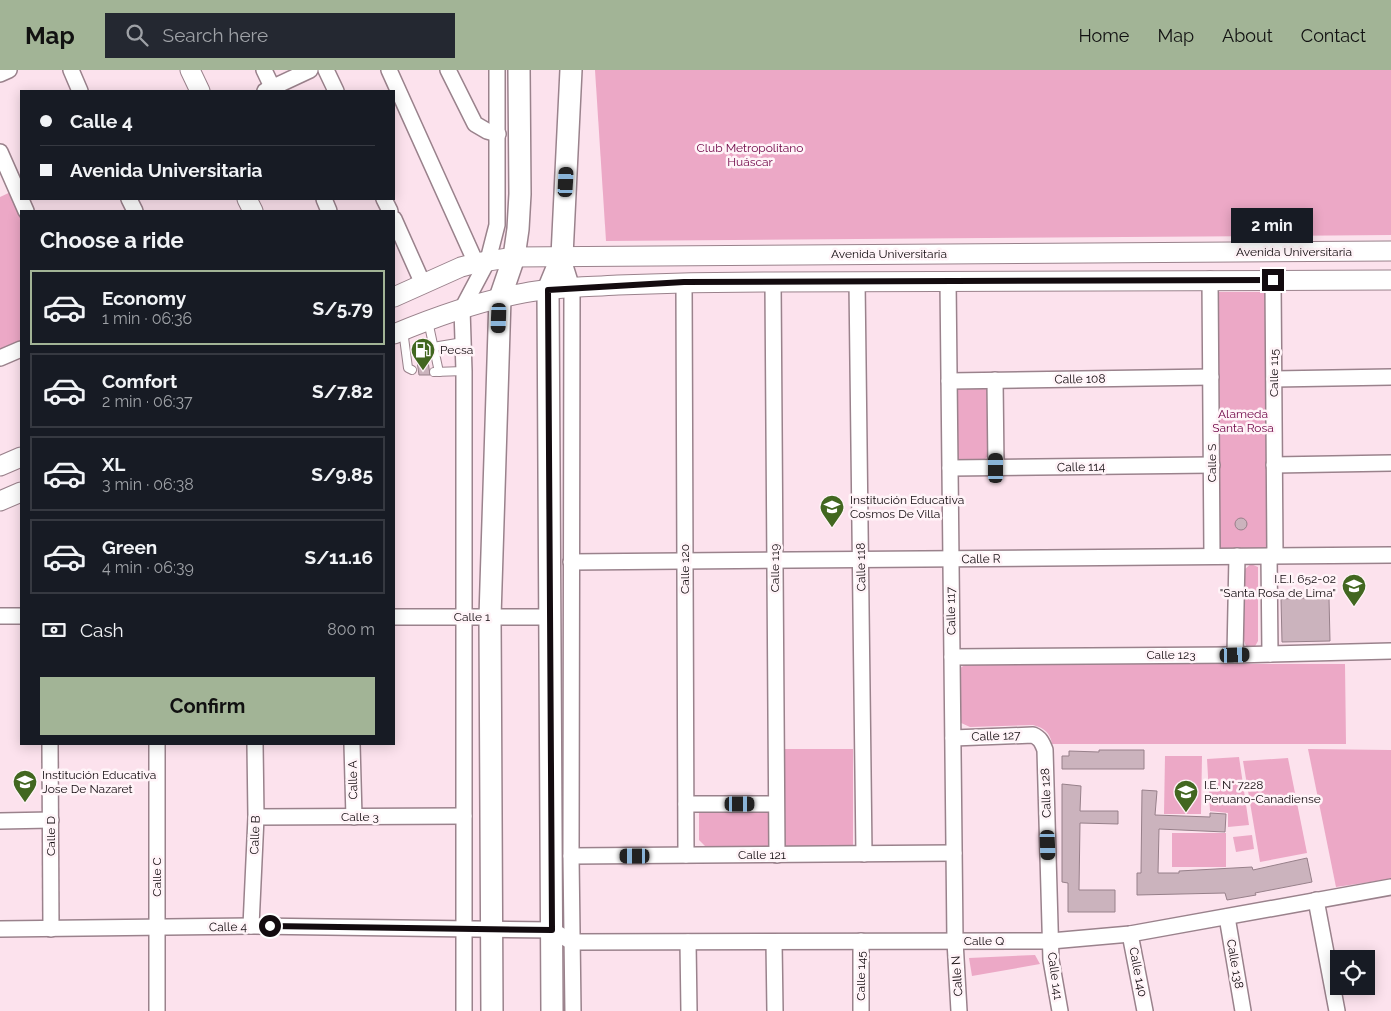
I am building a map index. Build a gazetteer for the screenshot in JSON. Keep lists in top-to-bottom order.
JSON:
{
  "streets": {
    "street": [
      "Avenida Universitaria",
      "Calle 115",
      "Calle 108",
      "Calle S",
      "Calle 114",
      "Calle R",
      "Calle 118",
      "Calle 119",
      "Calle 120",
      "Calle 117",
      "Calle 1",
      "Calle 123",
      "Calle 127",
      "Calle A",
      "Calle 128",
      "Calle 3",
      "Calle B",
      "Calle D",
      "Calle 121",
      "Calle C",
      "Calle 4",
      "Calle Q",
      "Calle 138",
      "Calle 140",
      "Calle 145",
      "Calle N",
      "Calle 141"
    ]
  },
  "crossings": [
    ["Calle 115", "Calle R"],
    ["Calle 115", "Calle 123"],
    ["Calle 108", "Calle S"],
    ["Calle 108", "Calle 117"],
    ["Calle S", "Calle 114"],
    ["Calle S", "Calle R"],
    ["Calle 114", "Calle 117"],
    ["Calle R", "Calle 118"],
    ["Calle R", "Calle 119"],
    ["Calle R", "Calle 120"],
    ["Calle R", "Calle 117"],
    ["Calle 118", "Calle 121"],
    ["Calle 119", "Calle 121"],
    ["Calle 120", "Calle 121"],
    ["Calle 117", "Calle 123"],
    ["Calle 117", "Calle 127"],
    ["Calle 117", "Calle 121"],
    ["Calle 117", "Calle Q"],
    ["Calle 117", "Calle N"],
    ["Calle 127", "Calle 128"],
    ["Calle A", "Calle 3"],
    ["Calle 128", "Calle Q"],
    ["Calle 128", "Calle 141"],
    ["Calle 3", "Calle B"],
    ["Calle B", "Calle 4"],
    ["Calle D", "Calle 4"],
    ["Calle C", "Calle 4"],
    ["Calle Q", "Calle 138"],
    ["Calle Q", "Calle 140"],
    ["Calle Q", "Calle 145"],
    ["Calle Q", "Calle N"],
    ["Calle Q", "Calle 141"]
  ],
  "parks": ["Club Metropolitano Huáscar", "Alameda Santa Rosa"],
  "places": {
    "fuel station": ["Pecsa"],
    "school or university": [
      "Institución Educativa Cosmos De Villa",
      "I.E.I. 652-02 \"Santa Rosa de Lima\"",
      "Institución Educativa Jose De Nazaret",
      "I.E. N° 7228 Peruano-Canadiense"
    ]
  },
  "page": {
    "header": "Map",
    "search": "Search here",
    "nav": [
      "Home",
      "Map",
      "About",
      "Contact"
    ],
    "banner": ["Calle 4", "Avenida Universitaria"],
    "bubble": "2 min",
    "heading": "Choose a ride",
    "list": [
      {
        "name": "Economy",
        "note": "1 min · 06:36",
        "value": "S/5.79"
      },
      {
        "name": "Comfort",
        "note": "2 min · 06:37",
        "value": "S/7.82"
      },
      {
        "name": "XL",
        "note": "3 min · 06:38",
        "value": "S/9.85"
      },
      {
        "name": "Green",
        "note": "4 min · 06:39",
        "value": "S/11.16"
      }
    ],
    "pay": ["Cash", "800 m"],
    "buttons": "Confirm"
  }
}
